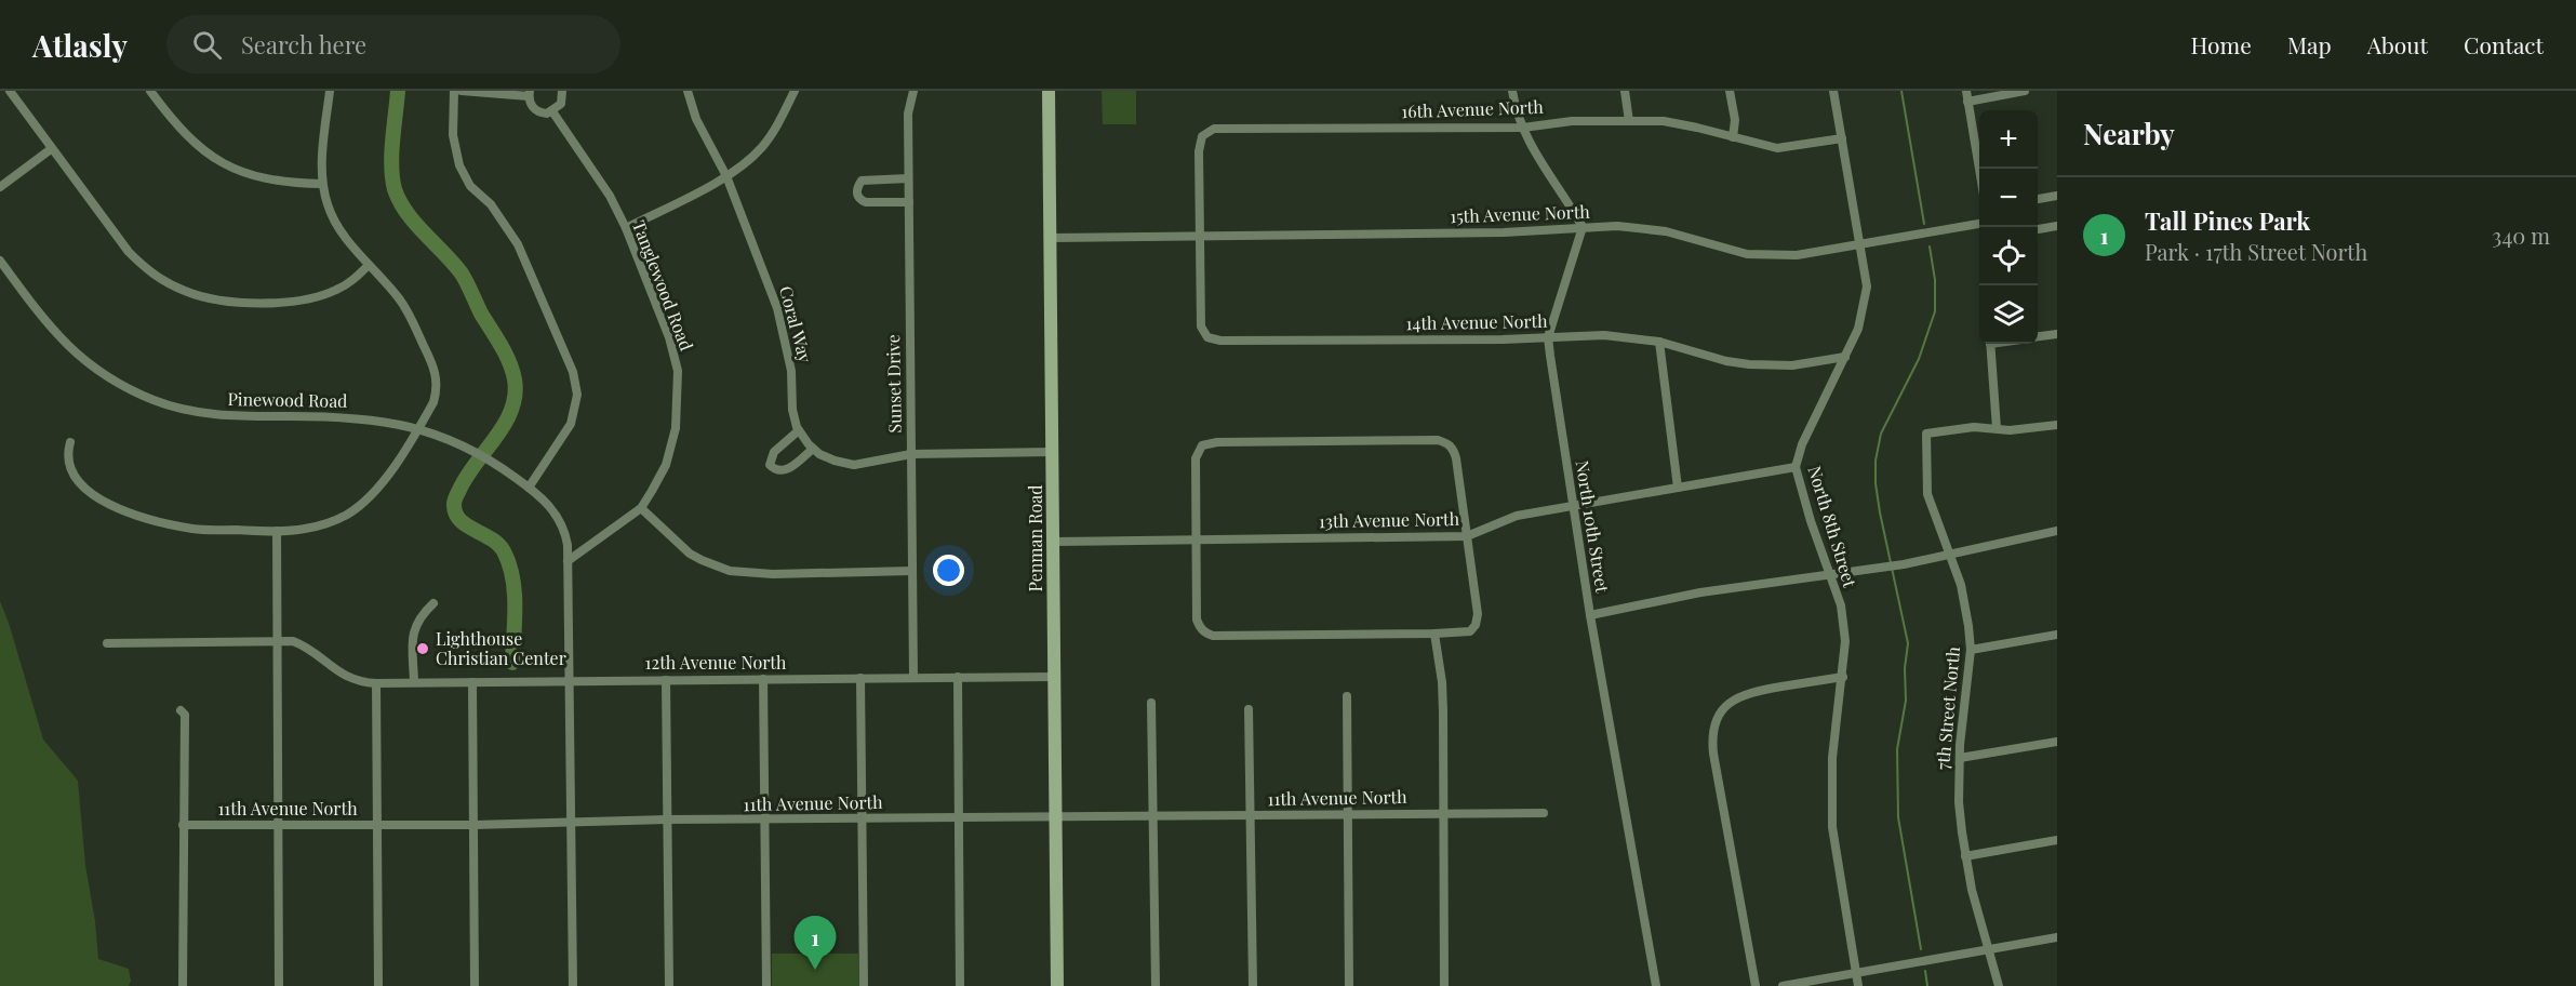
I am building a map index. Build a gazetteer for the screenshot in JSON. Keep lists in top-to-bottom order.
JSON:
{
  "streets": {
    "street": [
      "16th Avenue North",
      "15th Avenue North",
      "Tanglewood Road",
      "14th Avenue North",
      "Coral Way",
      "Sunset Drive",
      "Pinewood Road",
      "13th Avenue North",
      "North 10th Street",
      "North 8th Street",
      "Penman Road",
      "12th Avenue North",
      "7th Street North",
      "11th Avenue North"
    ]
  },
  "crossings": [
    ["16th Avenue North", "15th Avenue North"],
    ["16th Avenue North", "14th Avenue North"],
    ["16th Avenue North", "North 8th Street"],
    ["15th Avenue North", "14th Avenue North"],
    ["15th Avenue North", "North 10th Street"],
    ["15th Avenue North", "North 8th Street"],
    ["15th Avenue North", "Penman Road"],
    ["Tanglewood Road", "Pinewood Road"],
    ["14th Avenue North", "North 10th Street"],
    ["14th Avenue North", "North 8th Street"],
    ["Coral Way", "Sunset Drive"],
    ["Coral Way", "Penman Road"],
    ["Sunset Drive", "12th Avenue North"],
    ["Pinewood Road", "12th Avenue North"],
    ["Pinewood Road", "11th Avenue North"],
    ["13th Avenue North", "North 10th Street"],
    ["13th Avenue North", "North 8th Street"],
    ["13th Avenue North", "Penman Road"],
    ["Penman Road", "12th Avenue North"],
    ["Penman Road", "11th Avenue North"]
  ],
  "places": ["Lighthouse Christian Center"],
  "page": {
    "header": "Atlasly",
    "search": "Search here",
    "nav": [
      "Home",
      "Map",
      "About",
      "Contact"
    ],
    "heading": "Nearby",
    "map_buttons": ["+", "−"],
    "list": [
      {
        "mark": "1",
        "name": "Tall Pines Park",
        "note": "Park · 17th Street North",
        "value": "340 m"
      }
    ],
    "pins": "1"
  }
}
